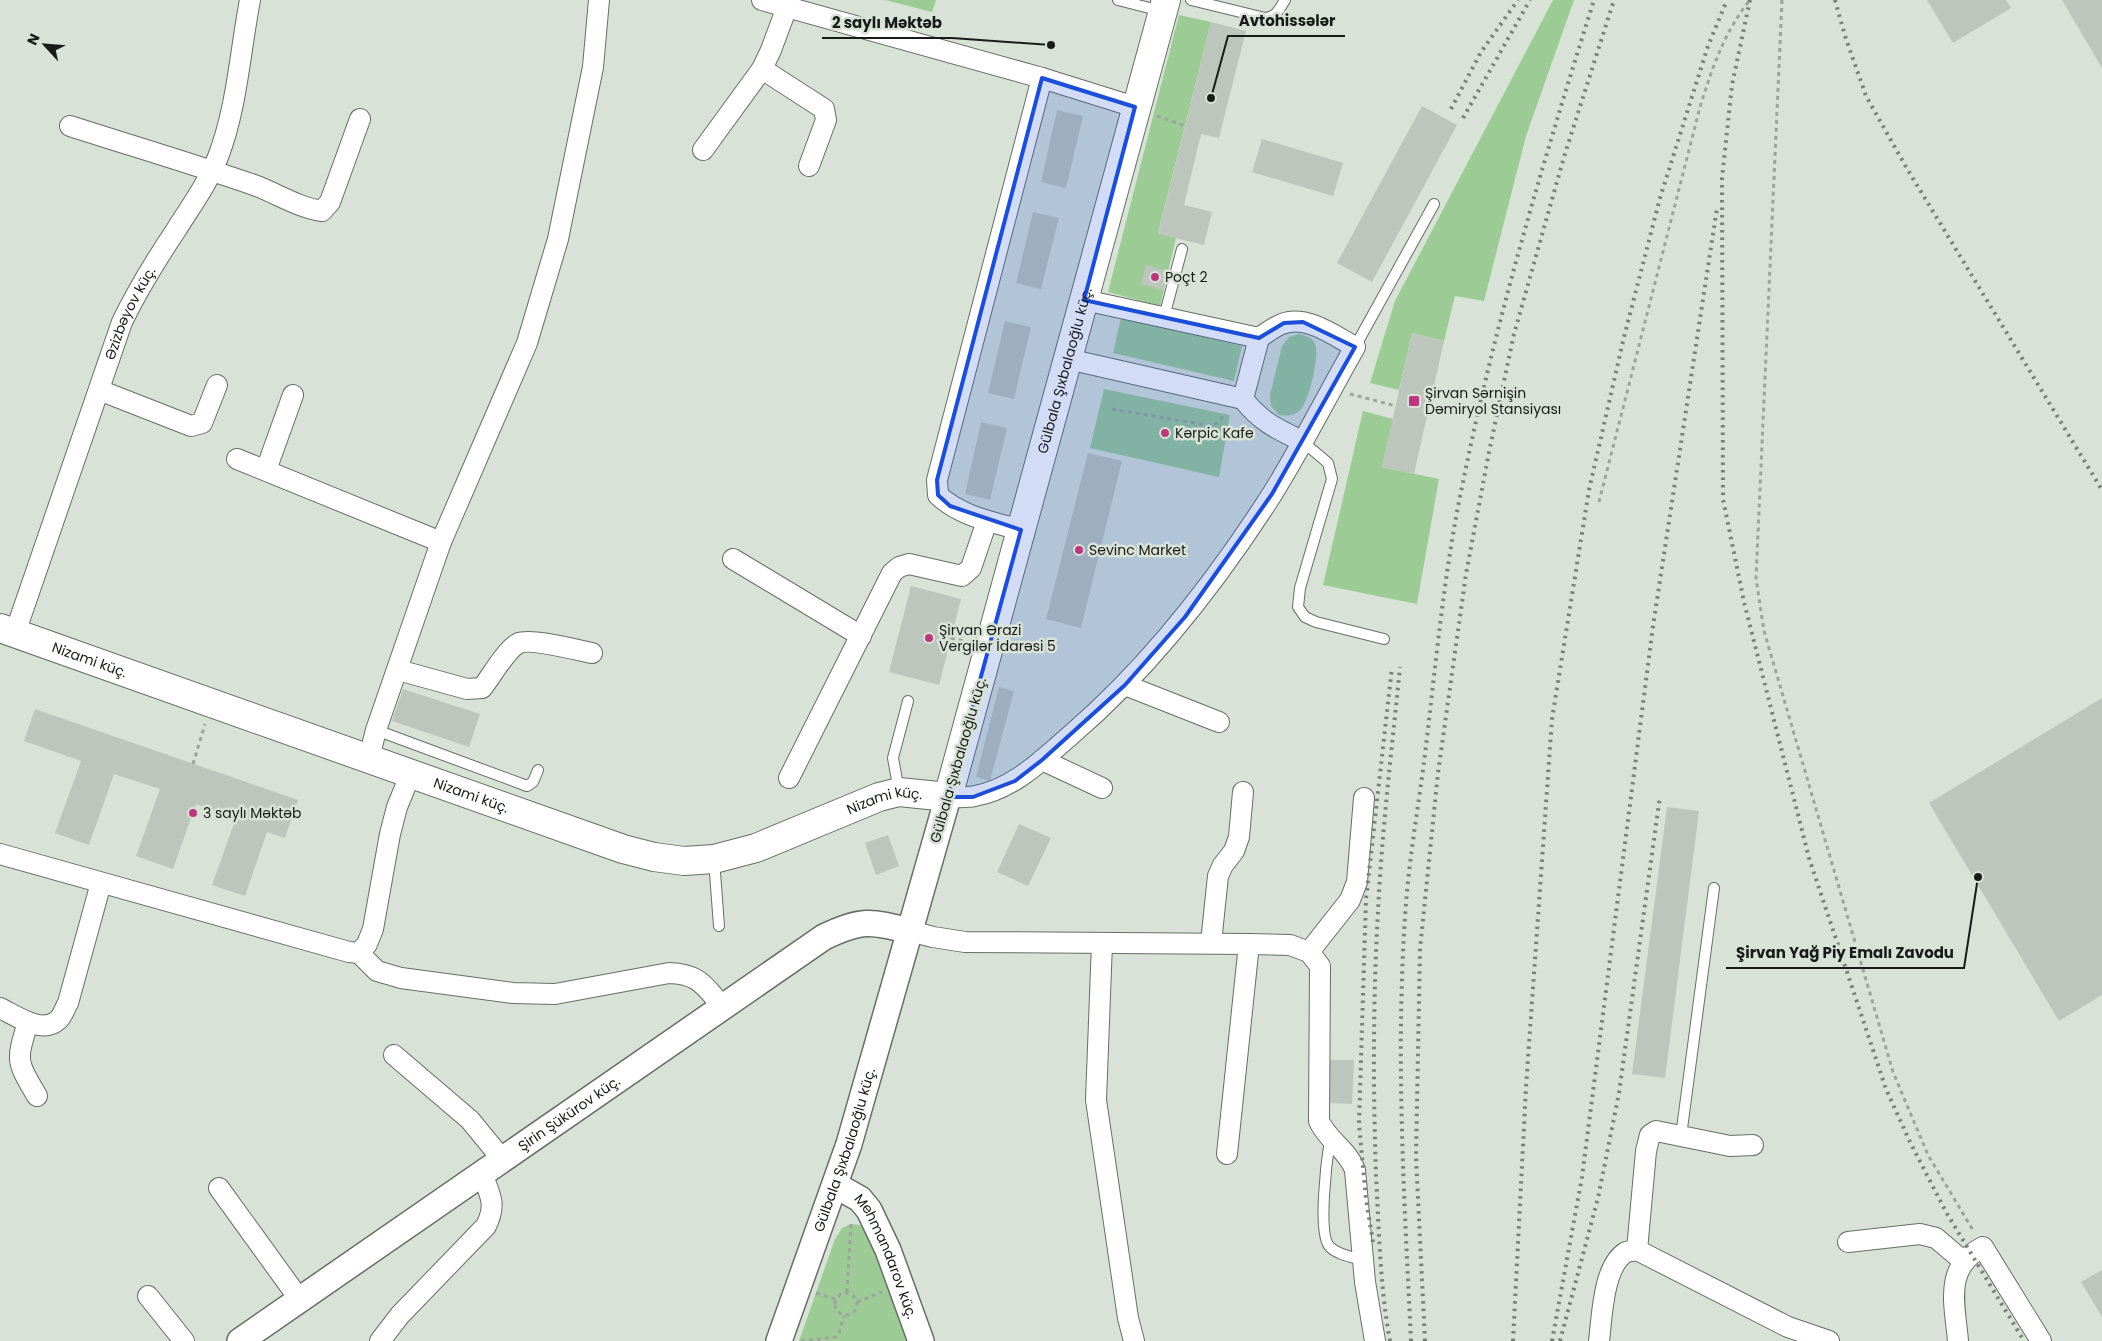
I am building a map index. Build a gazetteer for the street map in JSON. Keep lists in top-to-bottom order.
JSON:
{
  "streets": {
    "main road": ["Gülbala Şıxbalaoğlu küç.", "Nizami küç."],
    "street": ["Əzizbəyov küç.", "Şirin Şükürov küç.", "Mehmandarov küç."]
  },
  "crossings": [
    ["Əzizbəyov küç.", "Nizami küç."],
    ["Gülbala Şıxbalaoğlu küç.", "Nizami küç."],
    ["Gülbala Şıxbalaoğlu küç.", "Şirin Şükürov küç."],
    ["Gülbala Şıxbalaoğlu küç.", "Mehmandarov küç."]
  ],
  "places": {
    "other": [
      "2 saylı Məktəb",
      "Avtohissələr",
      "Poçt 2",
      "Kərpic Kafe",
      "Sevinc Market",
      "Şirvan Ərazi Vergilər İdarəsi 5",
      "3 saylı Məktəb",
      "Şirvan Yağ Piy Emalı Zavodu"
    ],
    "transit": ["Şirvan Sərnişin Dəmiryol Stansiyası"]
  },
  "north": "top left"
}
